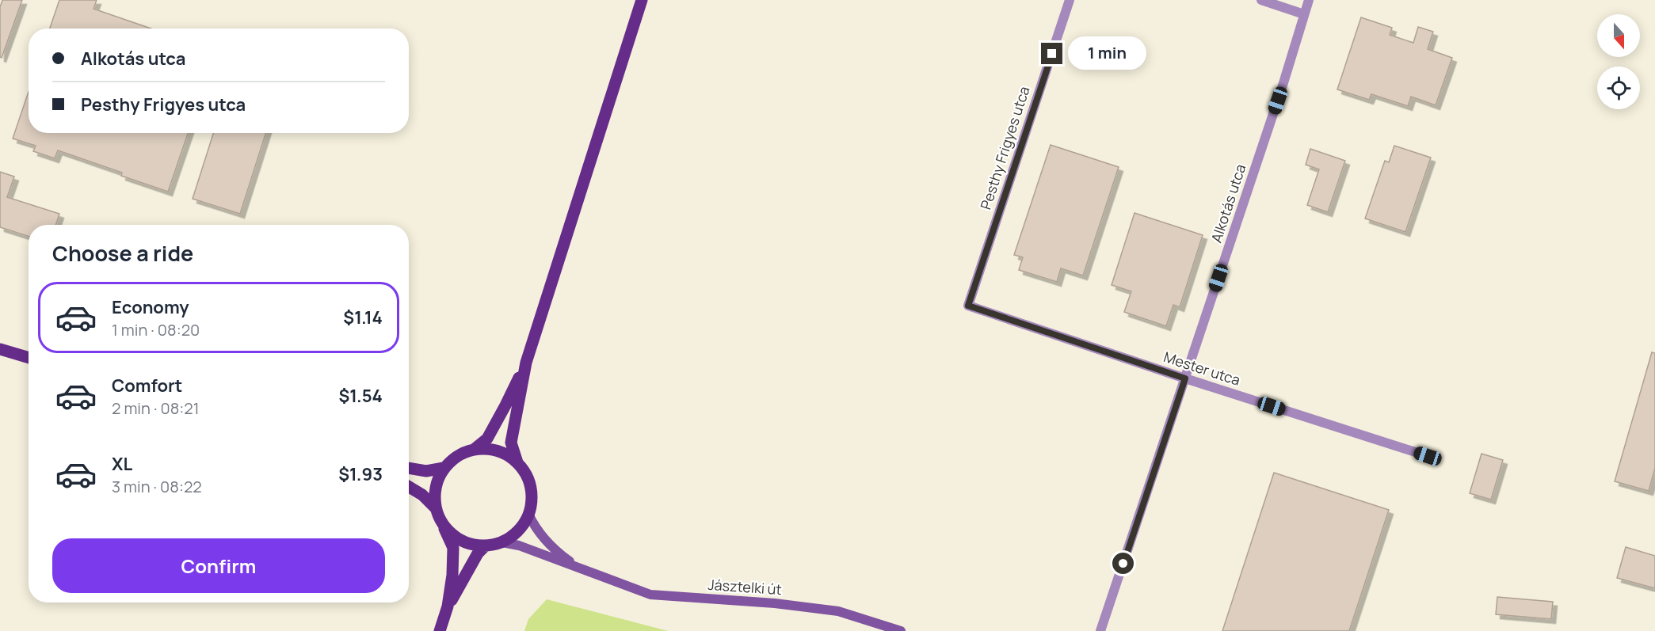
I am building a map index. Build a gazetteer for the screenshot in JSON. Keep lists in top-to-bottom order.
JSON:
{
  "streets": {
    "street": [
      "Pesthy Frigyes utca",
      "Alkotás utca",
      "Mester utca",
      "Jásztelki út"
    ]
  },
  "crossings": [
    ["Pesthy Frigyes utca", "Mester utca"],
    ["Alkotás utca", "Mester utca"]
  ],
  "north": "bottom",
  "page": {
    "banner": ["Alkotás utca", "Pesthy Frigyes utca"],
    "bubble": "1 min",
    "heading": "Choose a ride",
    "list": [
      {
        "name": "Economy",
        "note": "1 min · 08:20",
        "value": "$1.14"
      },
      {
        "name": "Comfort",
        "note": "2 min · 08:21",
        "value": "$1.54"
      },
      {
        "name": "XL",
        "note": "3 min · 08:22",
        "value": "$1.93"
      }
    ],
    "buttons": "Confirm"
  }
}
